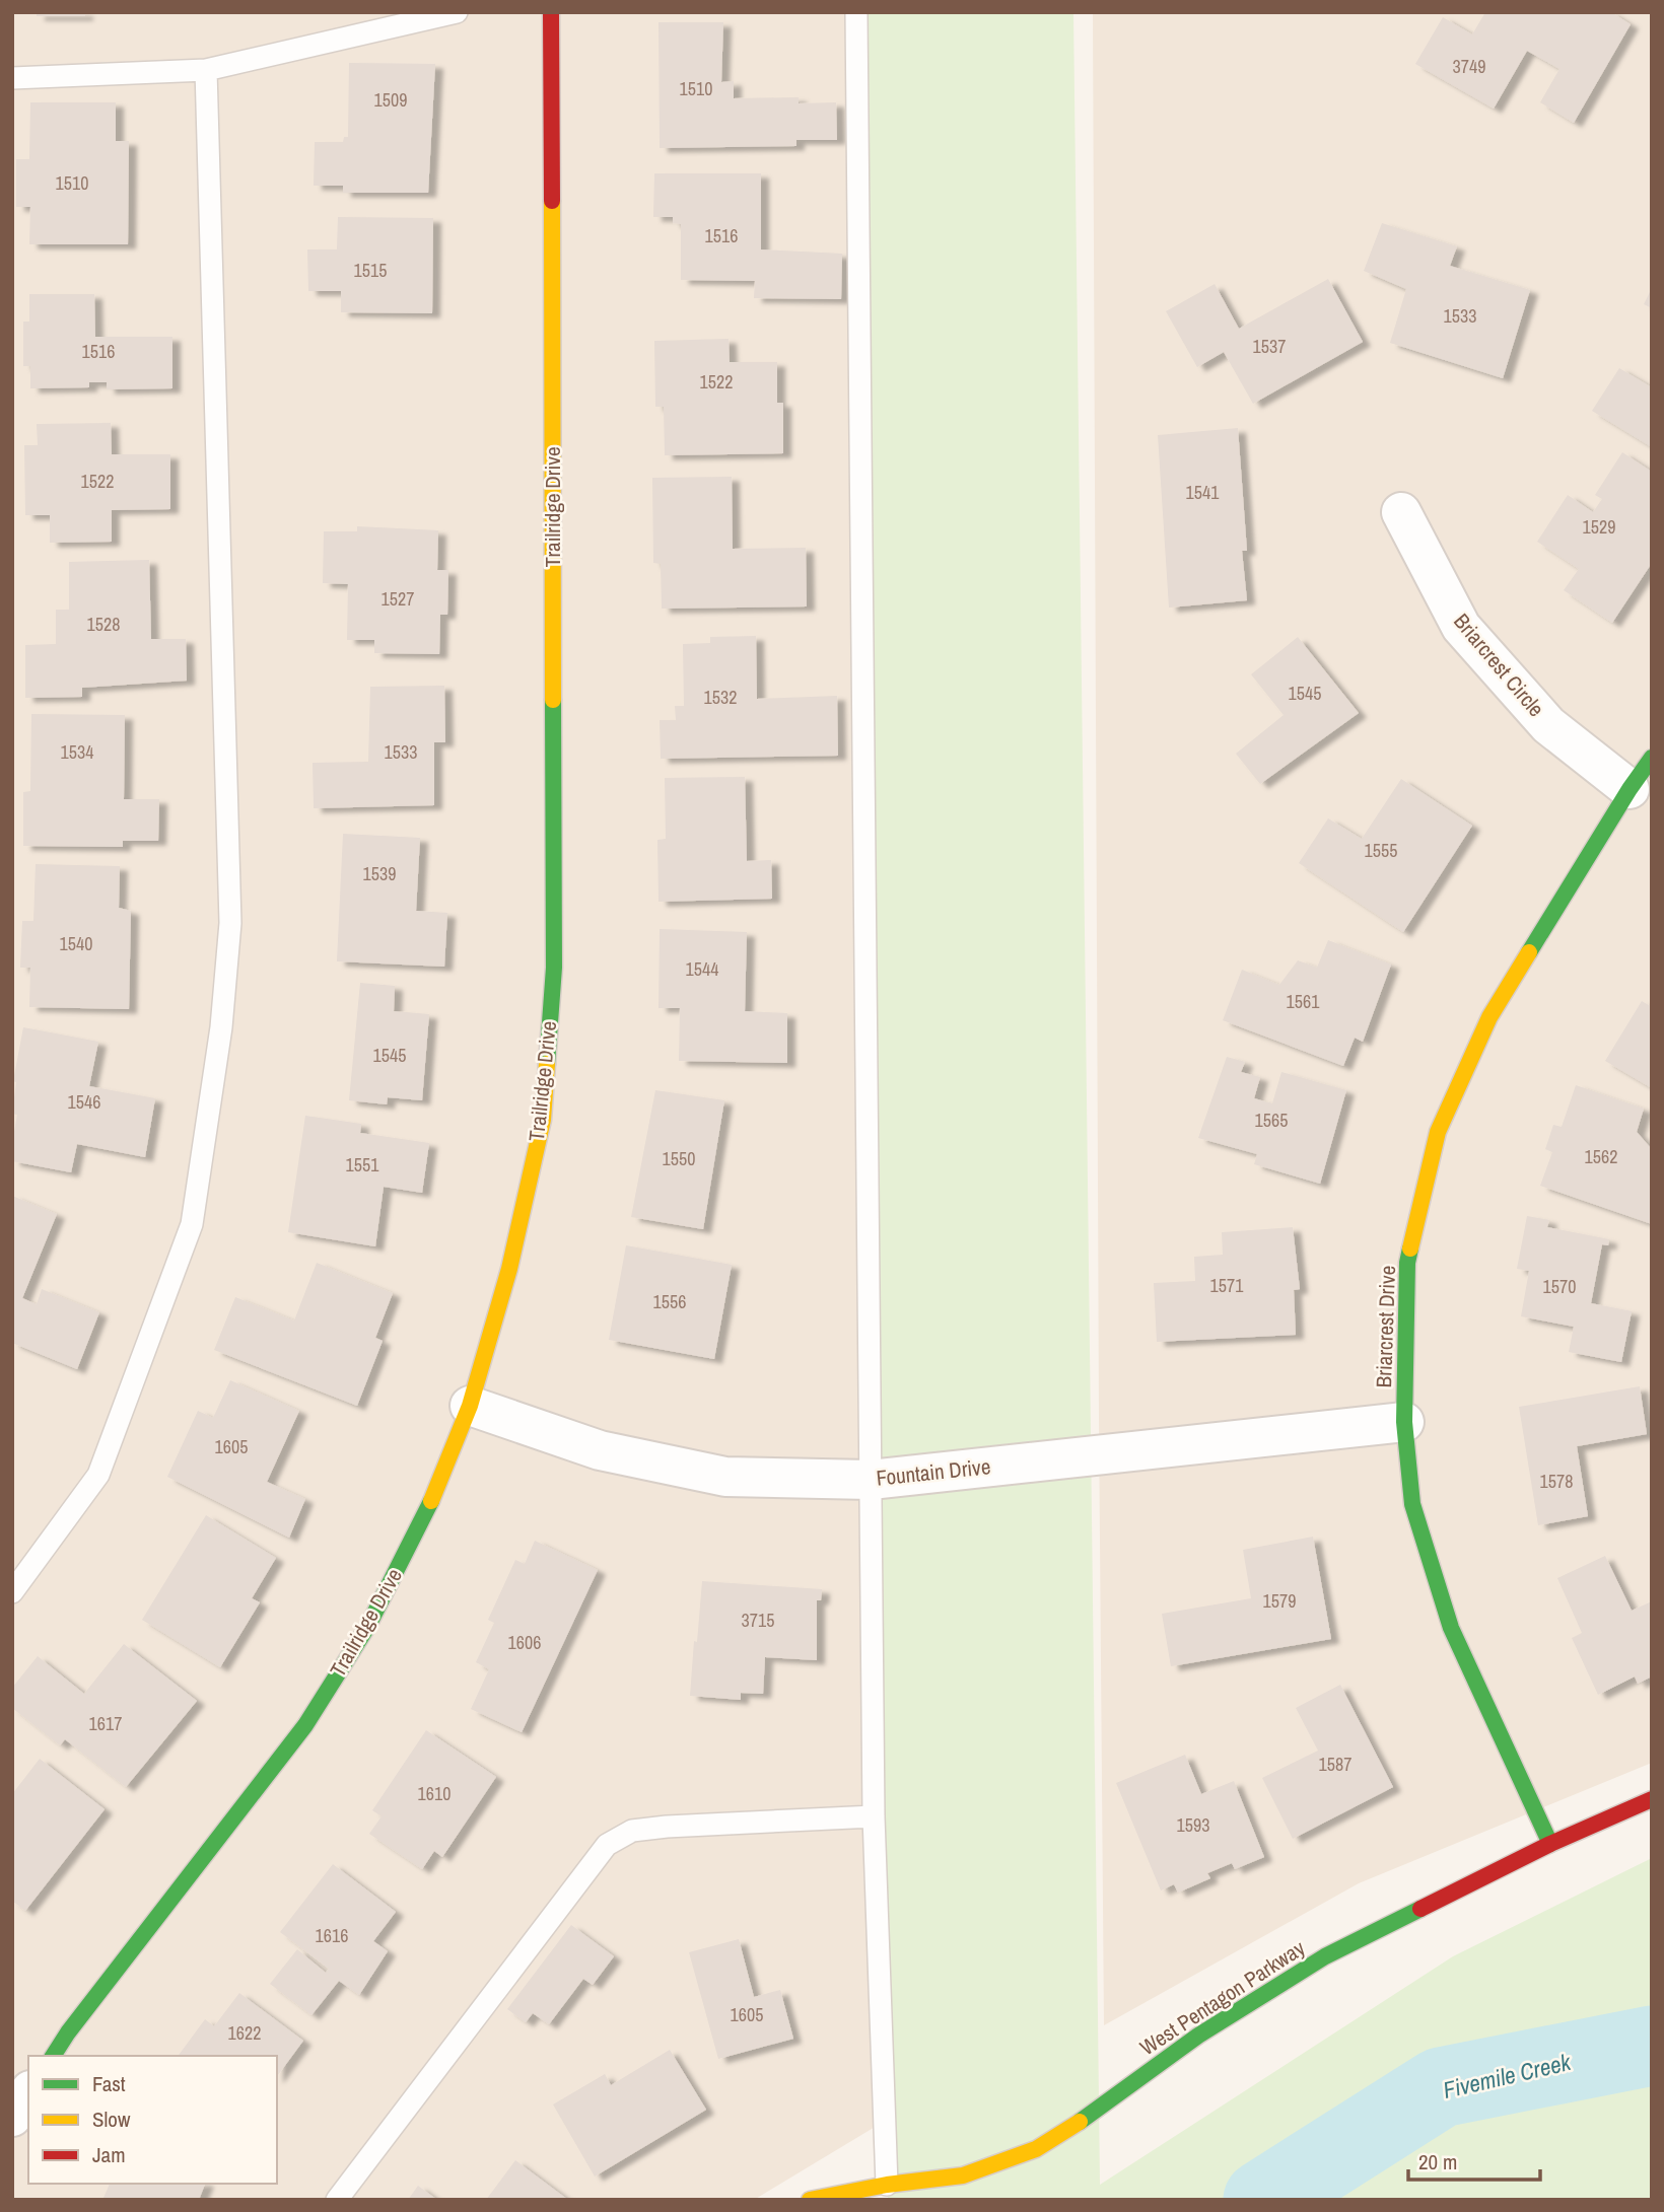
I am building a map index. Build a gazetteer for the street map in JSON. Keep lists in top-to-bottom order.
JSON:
{
  "streets": {
    "street": [
      "Trailridge Drive",
      "Briarcrest Circle",
      "Briarcrest Drive",
      "Fountain Drive",
      "West Pentagon Parkway"
    ]
  },
  "crossings": [
    ["Trailridge Drive", "Fountain Drive"],
    ["Briarcrest Circle", "Briarcrest Drive"],
    ["Briarcrest Drive", "Fountain Drive"],
    ["Briarcrest Drive", "West Pentagon Parkway"]
  ],
  "water": ["Fivemile Creek"],
  "house_numbers": [
    "3749",
    "1510",
    "1509",
    "1510",
    "1516",
    "1515",
    "1533",
    "1537",
    "1516",
    "1522",
    "1522",
    "1541",
    "1529",
    "1527",
    "1528",
    "1545",
    "1532",
    "1534",
    "1533",
    "1555",
    "1539",
    "1540",
    "1544",
    "1561",
    "1545",
    "1546",
    "1565",
    "1562",
    "1550",
    "1551",
    "1571",
    "1570",
    "1556",
    "1605",
    "1578",
    "1579",
    "3715",
    "1606",
    "1617",
    "1587",
    "1610",
    "1593",
    "1616",
    "1605",
    "1622"
  ],
  "legend": ["Fast", "Slow", "Jam"],
  "scale_bar": "20 m"
}
